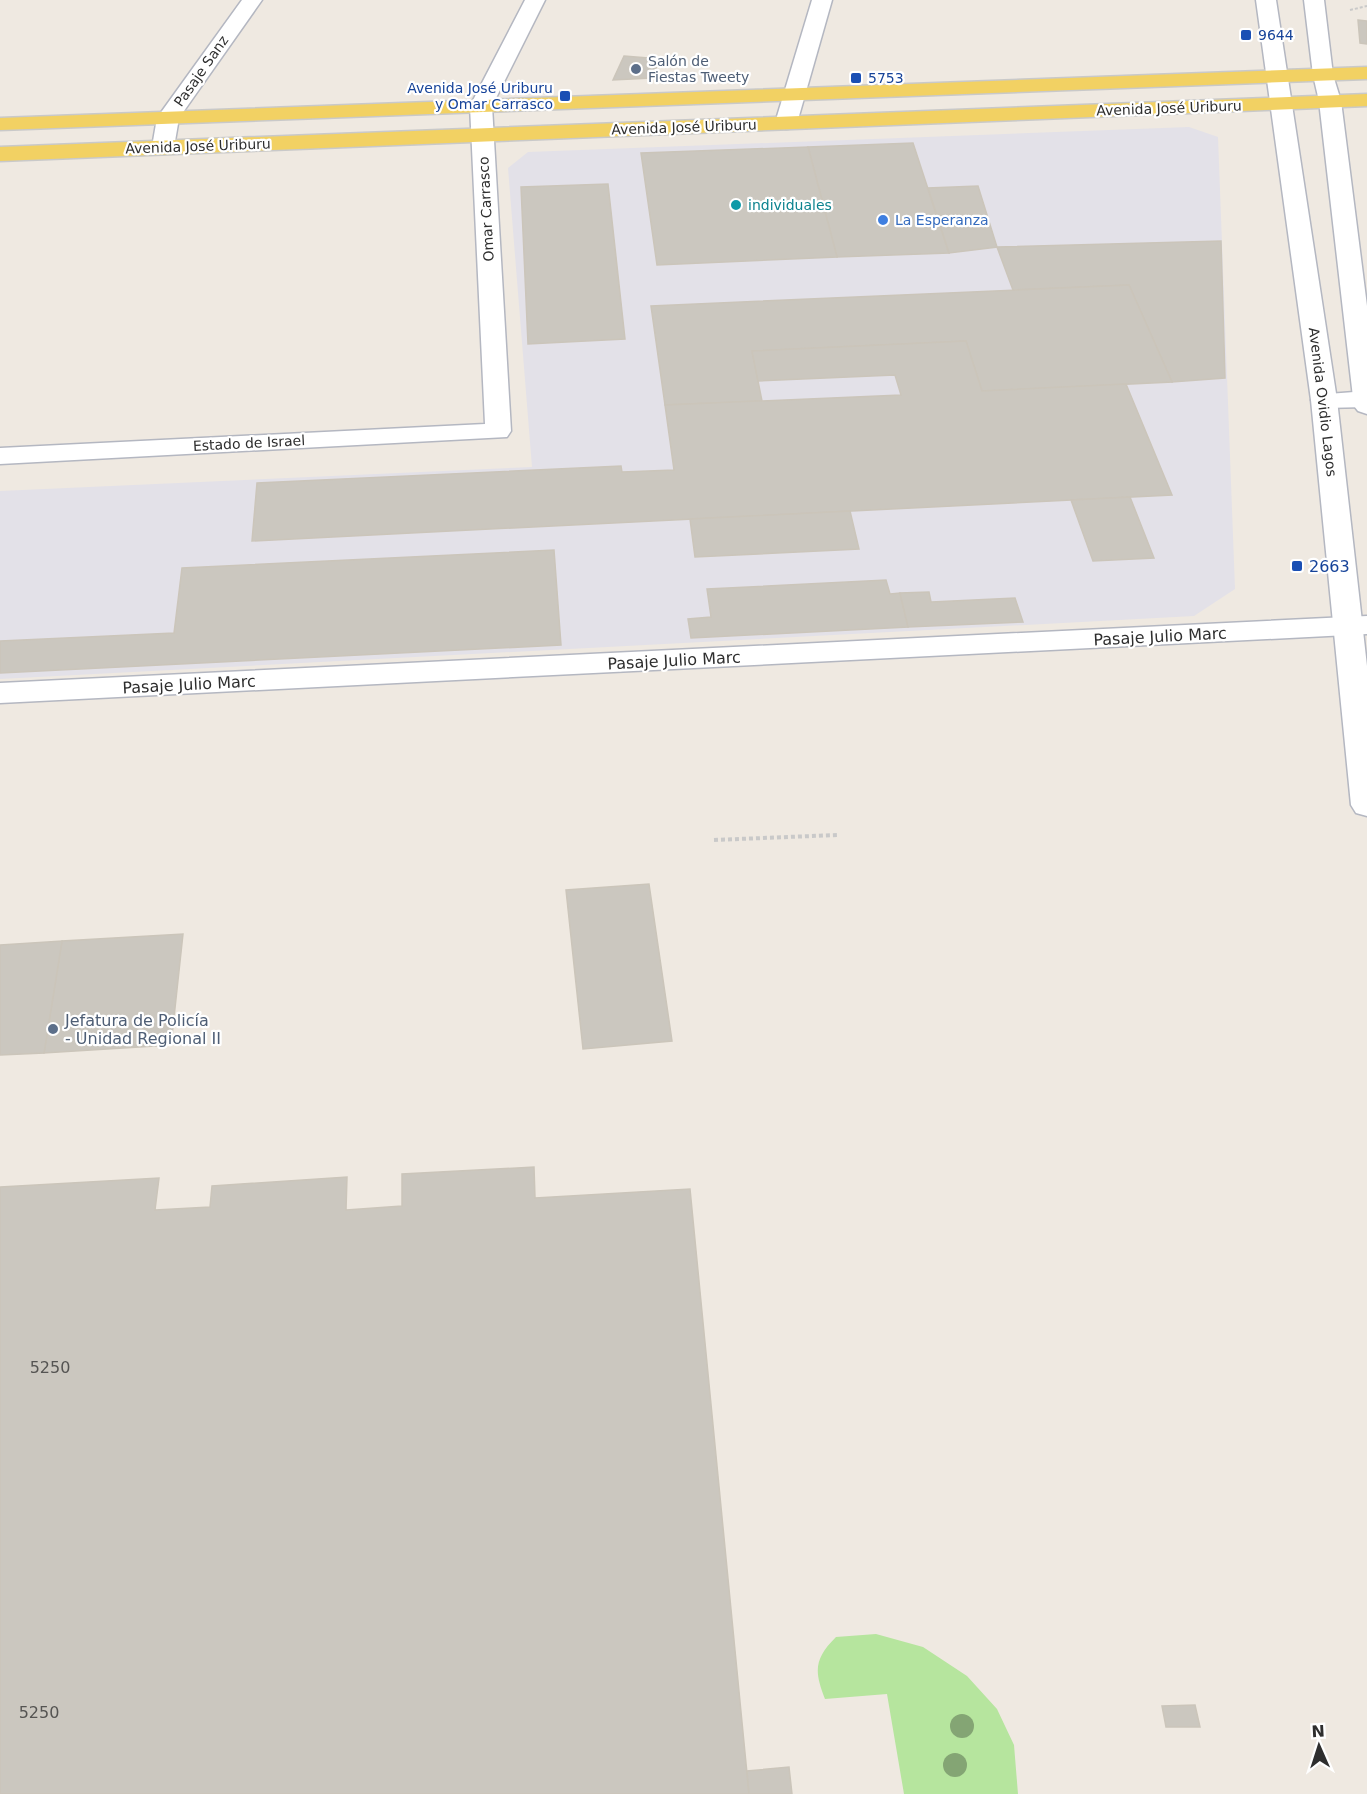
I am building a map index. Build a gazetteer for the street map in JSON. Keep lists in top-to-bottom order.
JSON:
{
  "streets": {
    "main road": ["Avenida José Uriburu"],
    "street": [
      "Pasaje Sanz",
      "Omar Carrasco",
      "Avenida Ovidio Lagos",
      "Estado de Israel",
      "Pasaje Julio Marc"
    ]
  },
  "crossings": [
    ["Pasaje Sanz", "Avenida José Uriburu"],
    ["Avenida José Uriburu", "Omar Carrasco"],
    ["Avenida José Uriburu", "Avenida Ovidio Lagos"],
    ["Omar Carrasco", "Estado de Israel"],
    ["Avenida Ovidio Lagos", "Pasaje Julio Marc"]
  ],
  "places": {
    "transit": [
      "9644",
      "5753",
      "Avenida José Uriburu y Omar Carrasco",
      "2663"
    ],
    "other": [
      "Salón de Fiestas Tweety",
      "individuales",
      "La Esperanza",
      "Jefatura de Policía - Unidad Regional II"
    ]
  },
  "house_numbers": ["5250", "5250"],
  "north": "top"
}
